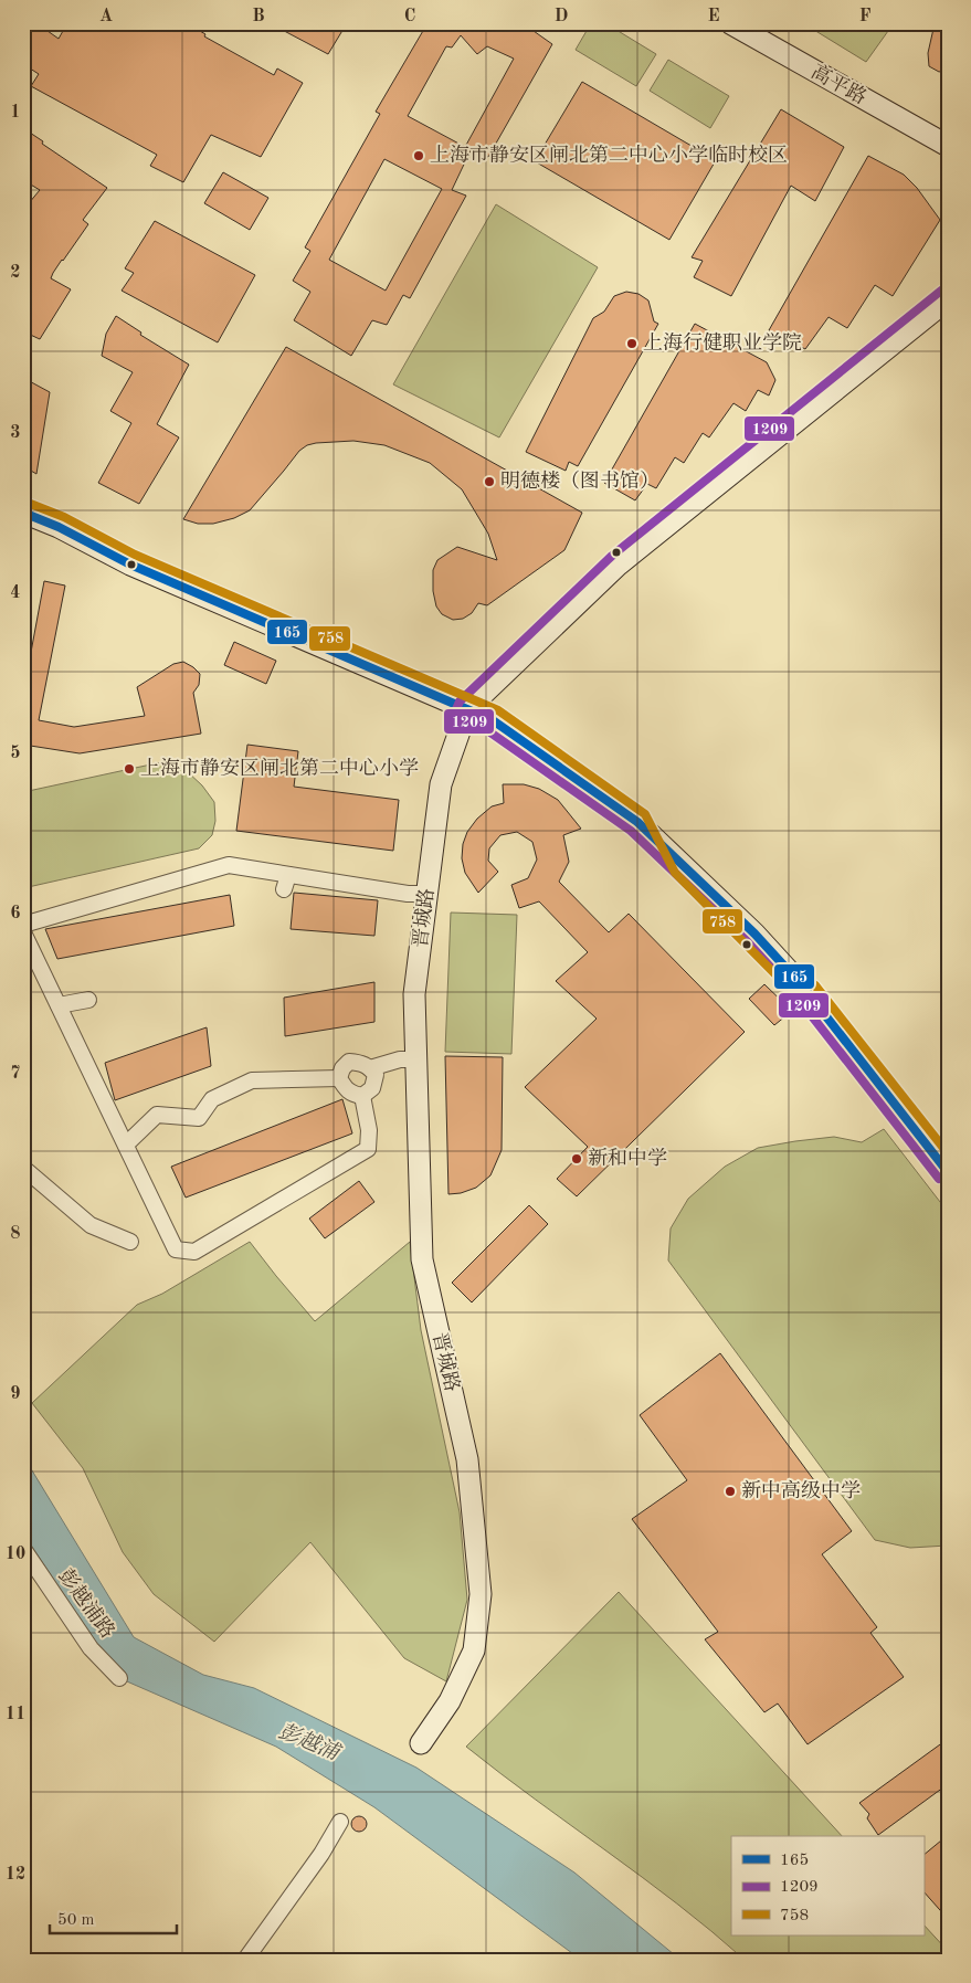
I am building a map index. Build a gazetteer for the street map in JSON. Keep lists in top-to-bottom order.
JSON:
{
  "streets": {
    "street": ["高平路", "晋城路", "彭越浦路"]
  },
  "water": ["彭越浦"],
  "places": [
    "上海市静安区闸北第二中心小学临时校区",
    "上海行健职业学院",
    "明德楼（图书馆）",
    "上海市静安区闸北第二中心小学",
    "新和中学",
    "新中高级中学"
  ],
  "lines": ["transit line 1209", "transit line 758", "transit line 165"],
  "legend": ["165", "1209", "758"],
  "scale_bar": "50 m",
  "grid": {
    "columns": [
      "A",
      "B",
      "C",
      "D",
      "E",
      "F"
    ],
    "rows": [
      "1",
      "2",
      "3",
      "4",
      "5",
      "6",
      "7",
      "8",
      "9",
      "10",
      "11",
      "12"
    ]
  }
}
